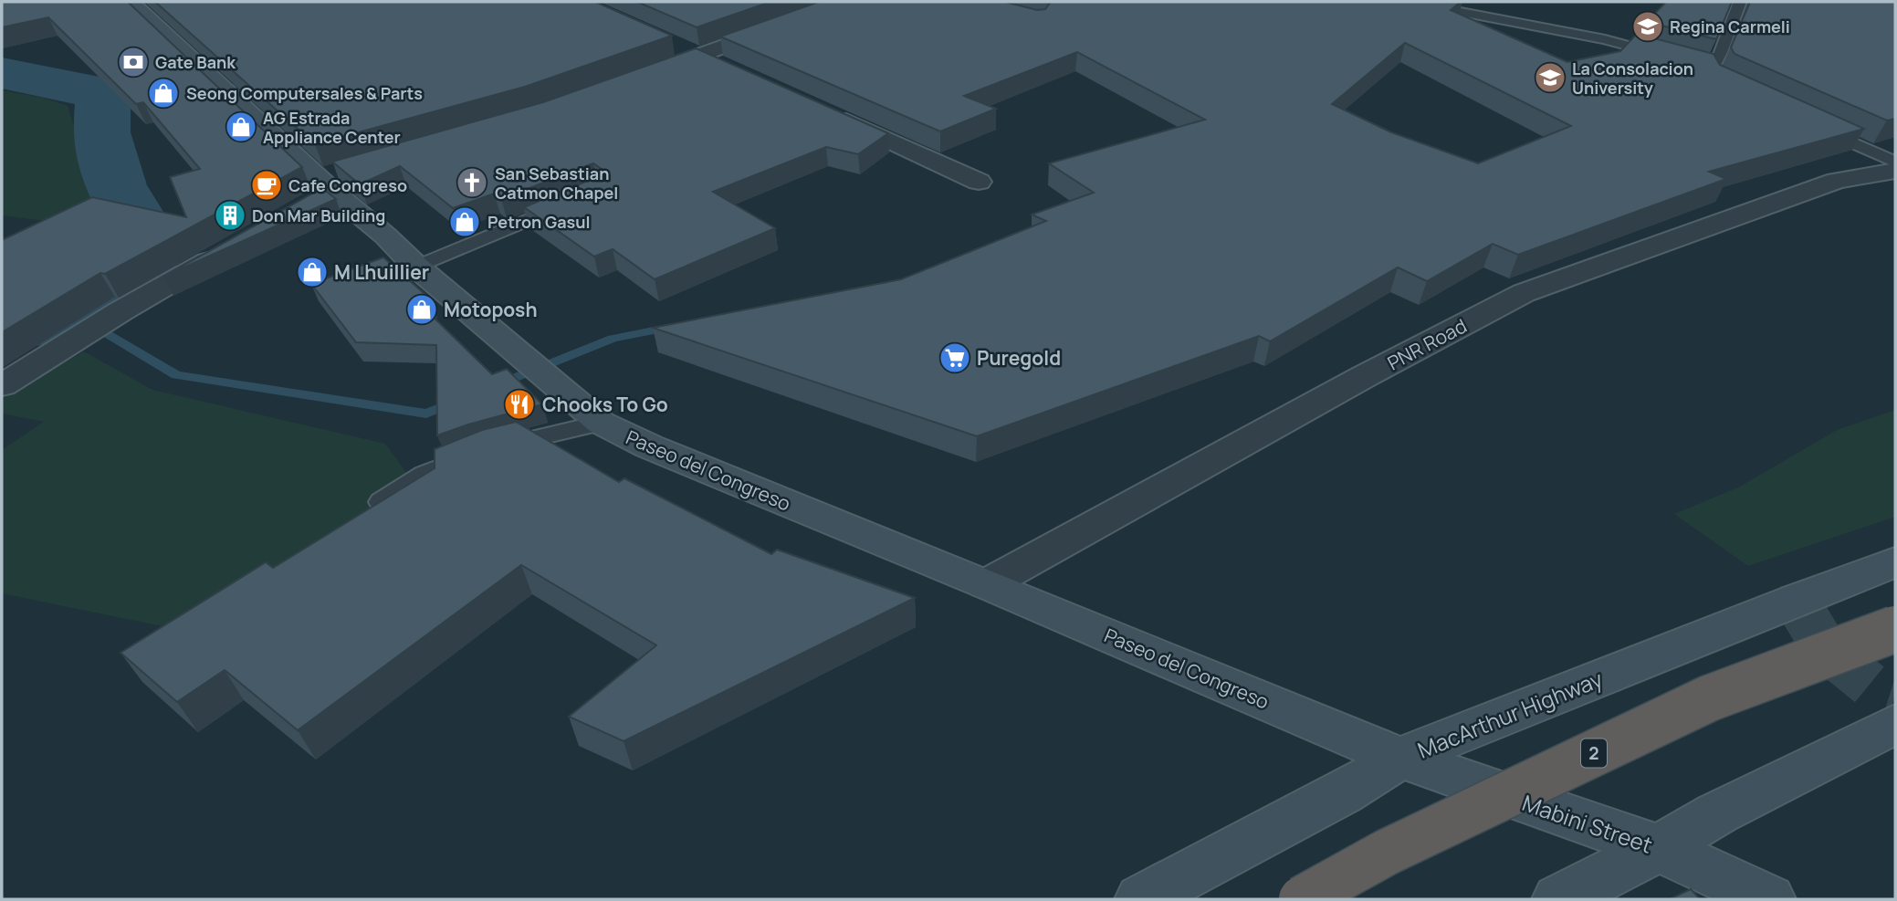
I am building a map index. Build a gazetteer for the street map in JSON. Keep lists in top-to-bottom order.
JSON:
{
  "streets": {
    "highway": ["2"],
    "main road": ["Paseo del Congreso", "MacArthur Highway", "Mabini Street"],
    "street": ["PNR Road"]
  },
  "crossings": [
    ["PNR Road", "Paseo del Congreso"],
    ["Paseo del Congreso", "MacArthur Highway"],
    ["Paseo del Congreso", "Mabini Street"],
    ["MacArthur Highway", "Mabini Street"]
  ],
  "places": {
    "school or university": ["Regina Carmeli", "La Consolacion University"],
    "bank": ["Gate Bank"],
    "shop": [
      "Seong Computersales & Parts",
      "AG Estrada Appliance Center",
      "Petron Gasul",
      "M Lhuillier",
      "Motoposh"
    ],
    "church": ["San Sebastian Catmon Chapel"],
    "cafe": ["Cafe Congreso"],
    "building": ["Don Mar Building"],
    "supermarket": ["Puregold"],
    "restaurant": ["Chooks To Go"]
  }
}
